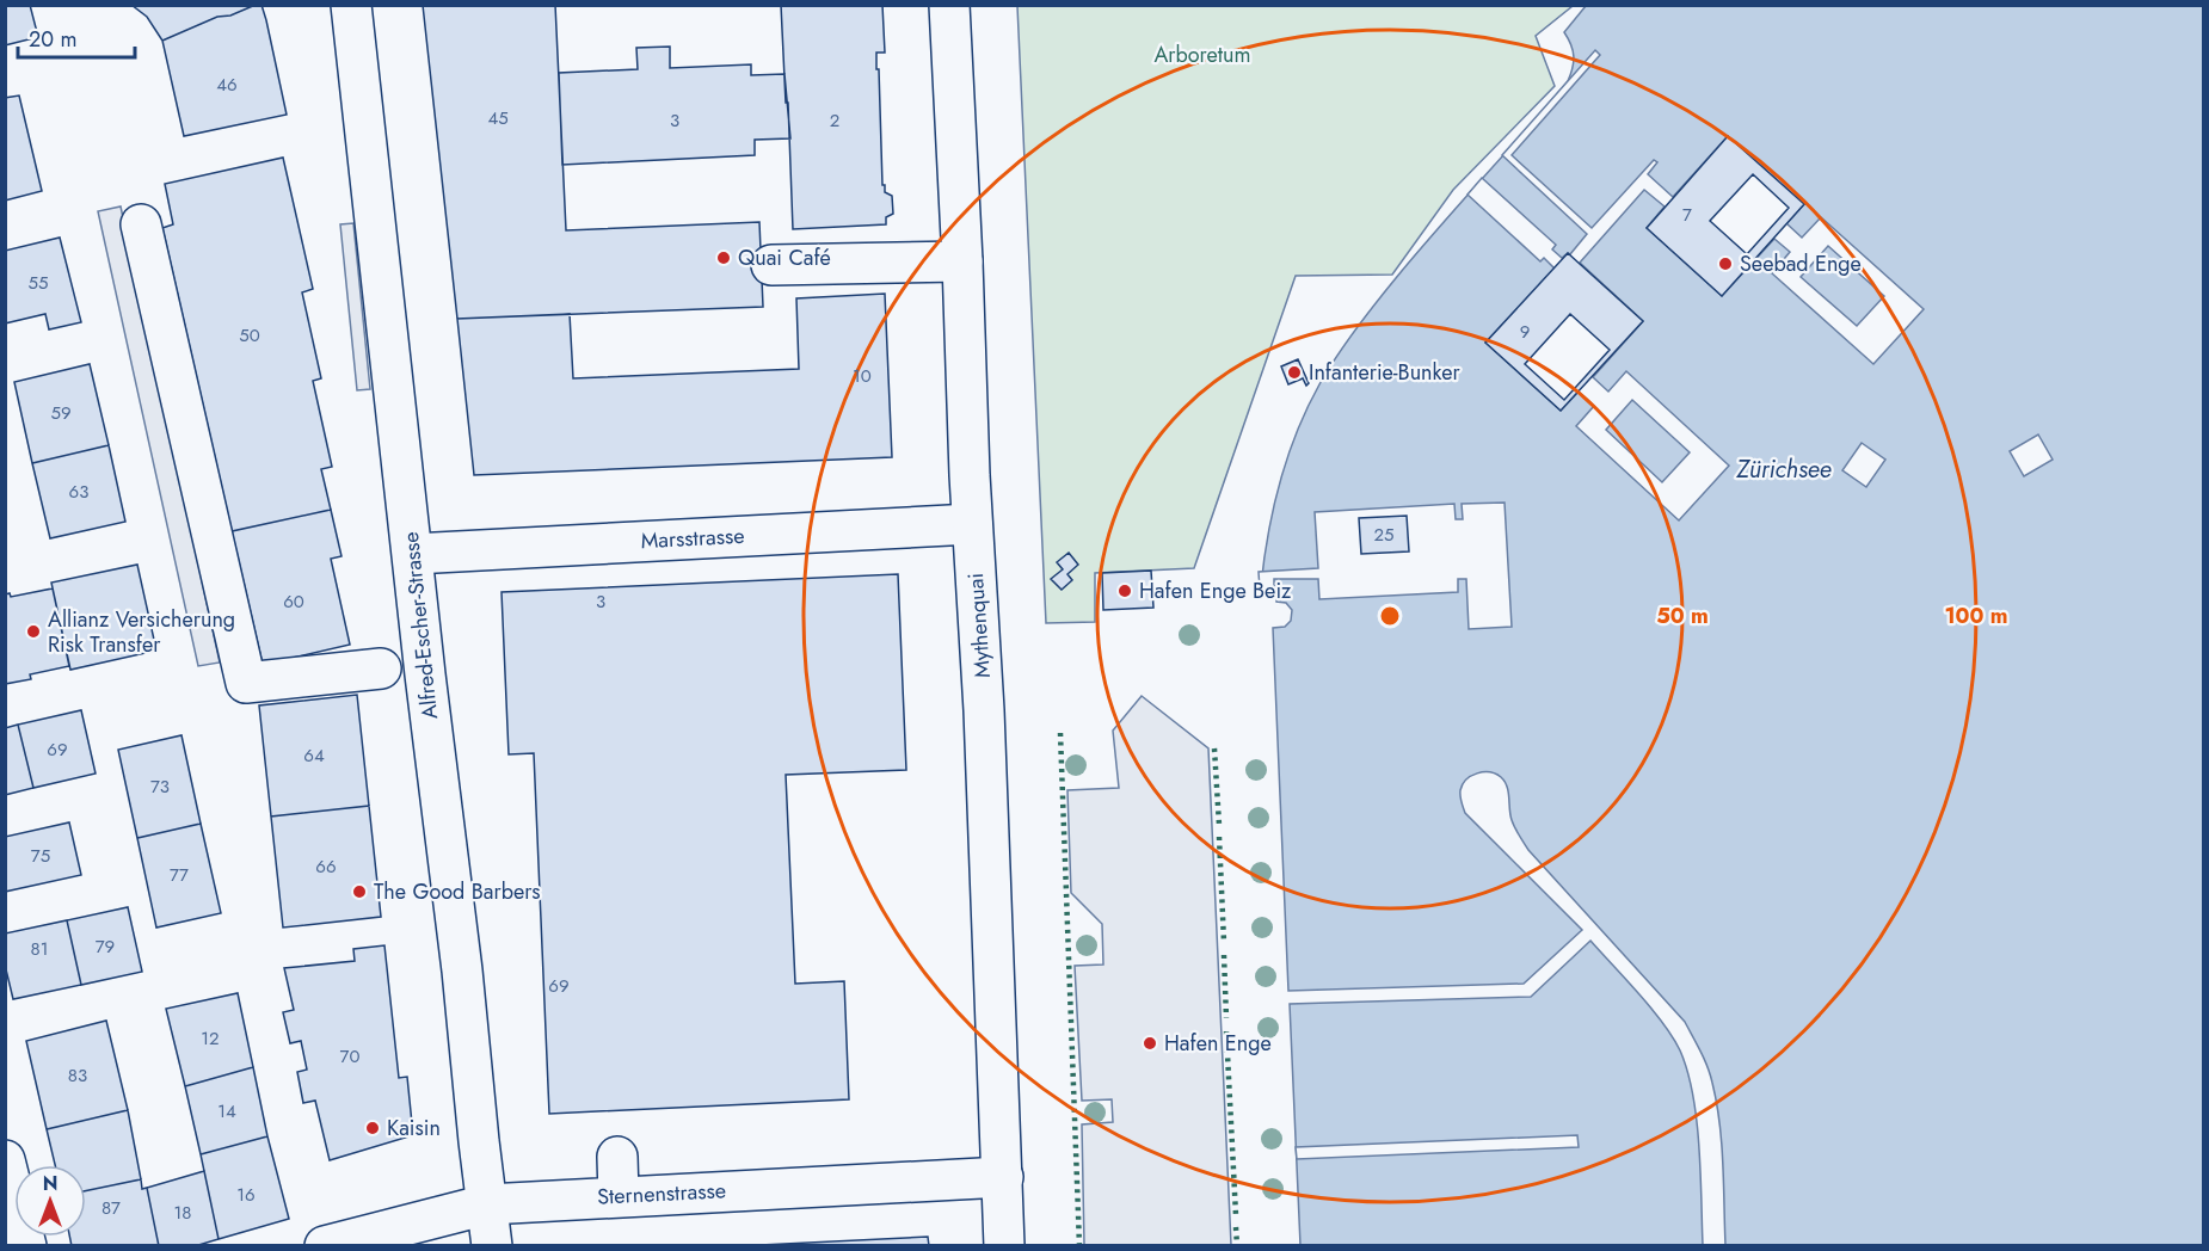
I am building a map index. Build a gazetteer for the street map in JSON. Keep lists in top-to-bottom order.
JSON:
{
  "streets": {
    "main road": [
      "Marsstrasse",
      "Alfred-Escher-Strasse",
      "Mythenquai",
      "Sternenstrasse"
    ]
  },
  "crossings": [
    ["Marsstrasse", "Alfred-Escher-Strasse"],
    ["Marsstrasse", "Mythenquai"],
    ["Alfred-Escher-Strasse", "Sternenstrasse"],
    ["Mythenquai", "Sternenstrasse"]
  ],
  "water": ["Zürichsee"],
  "parks": ["Arboretum"],
  "places": [
    "Quai Café",
    "Seebad Enge",
    "Infanterie-Bunker",
    "Hafen Enge Beiz",
    "Allianz Versicherung Risk Transfer",
    "The Good Barbers",
    "Hafen Enge",
    "Kaisin"
  ],
  "house_numbers": [
    "46",
    "45",
    "3",
    "2",
    "7",
    "55",
    "9",
    "50",
    "10",
    "59",
    "63",
    "25",
    "60",
    "3",
    "69",
    "64",
    "73",
    "75",
    "66",
    "77",
    "79",
    "81",
    "69",
    "12",
    "70",
    "83",
    "14",
    "16",
    "87",
    "18"
  ],
  "scale_bar": "20 m",
  "north": "top",
  "rings": ["50 m", "100 m"]
}
